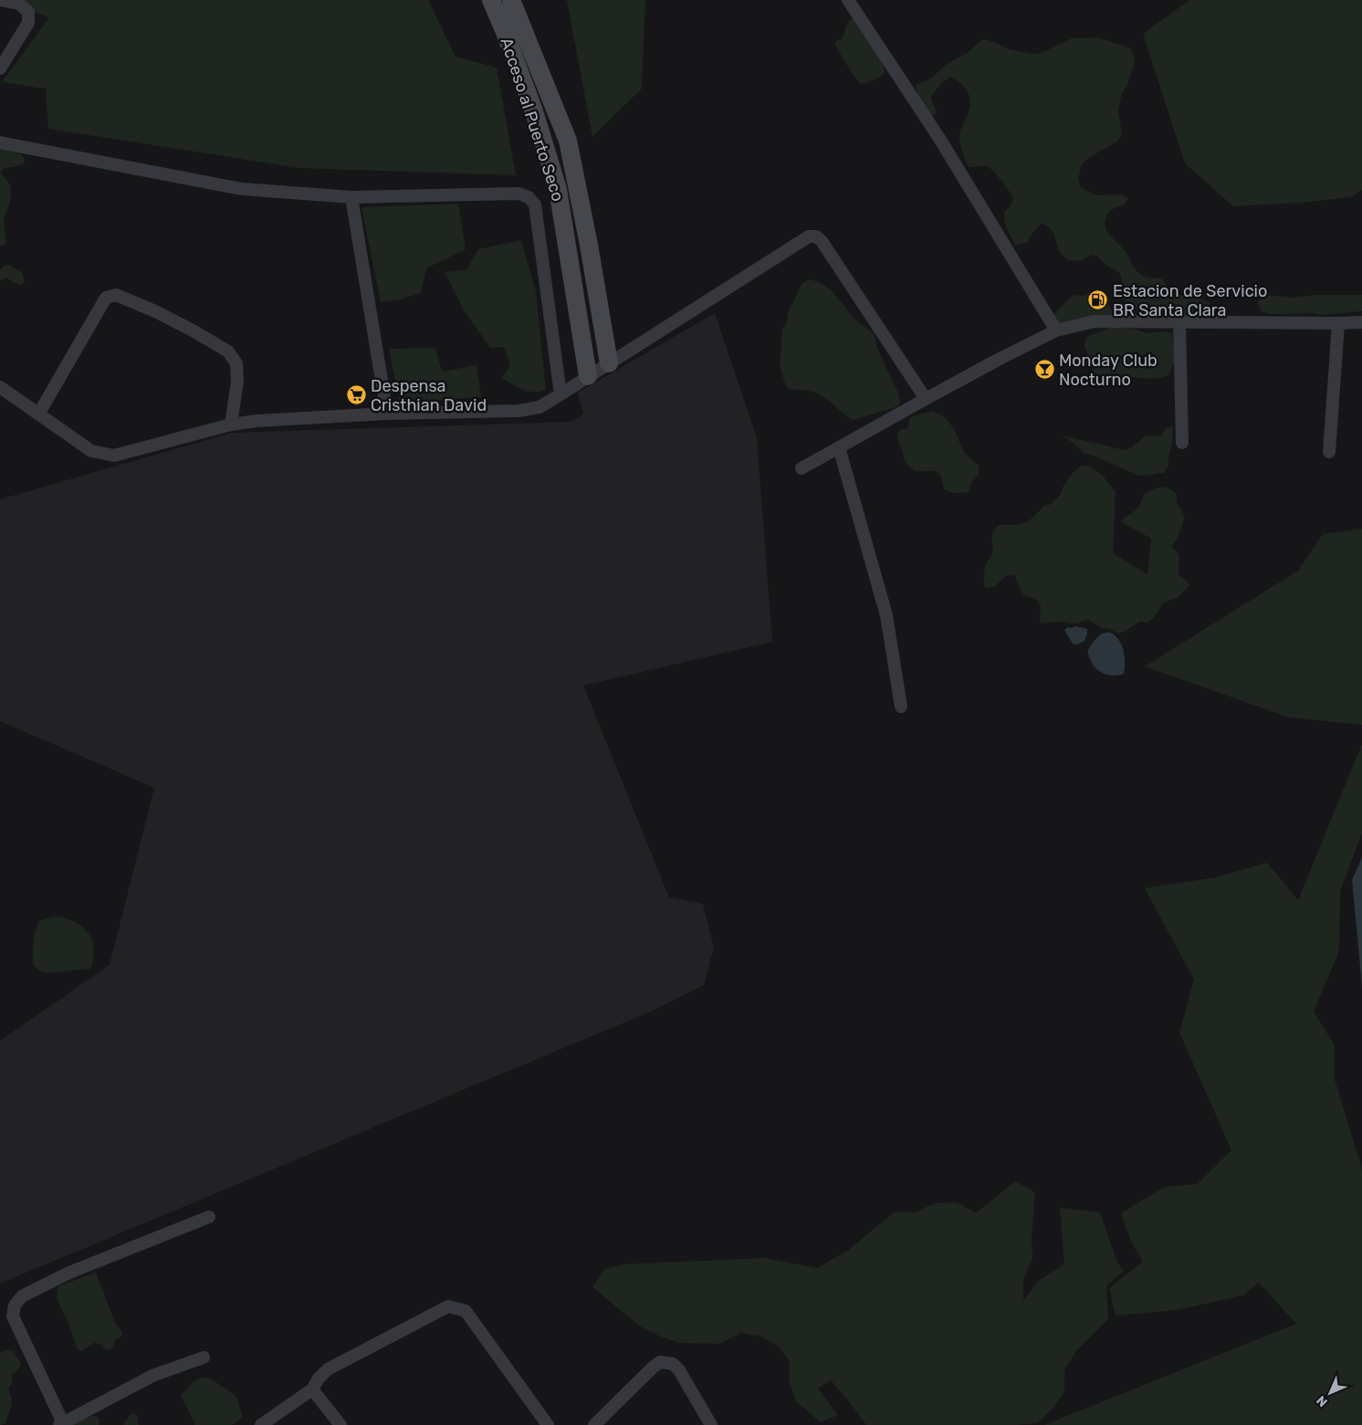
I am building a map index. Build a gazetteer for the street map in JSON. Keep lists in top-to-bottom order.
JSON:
{
  "streets": {
    "main road": ["Acceso al Puerto Seco"]
  },
  "places": {
    "fuel station": ["Estacion de Servicio BR Santa Clara"],
    "bar": ["Monday Club Nocturno"],
    "supermarket": ["Despensa Cristhian David"]
  },
  "north": "bottom left"
}
